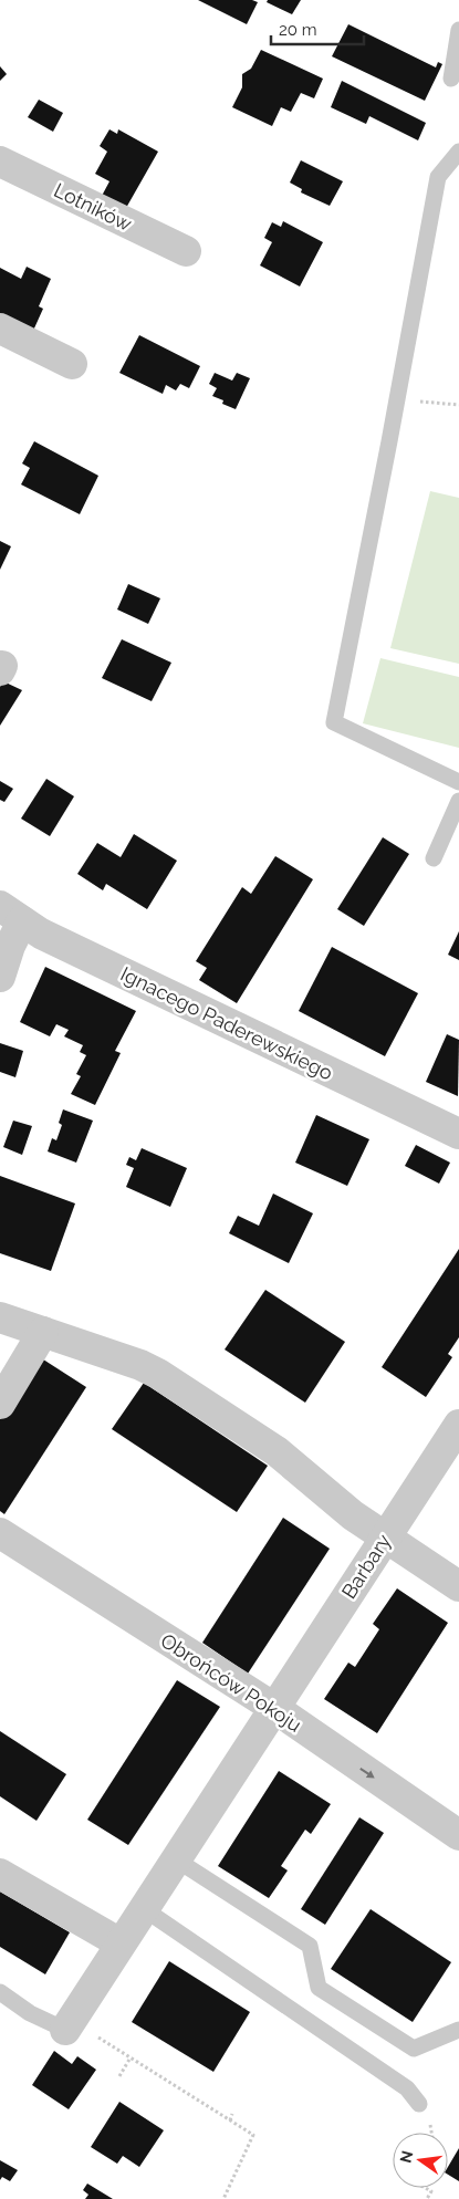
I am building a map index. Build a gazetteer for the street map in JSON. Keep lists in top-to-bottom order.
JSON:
{
  "streets": {
    "street": [
      "Lotników",
      "Ignacego Paderewskiego",
      "Barbary",
      "Obrońców Pokoju"
    ]
  },
  "crossings": [
    ["Barbary", "Obrońców Pokoju"]
  ],
  "scale_bar": "20 m",
  "north": "left"
}
